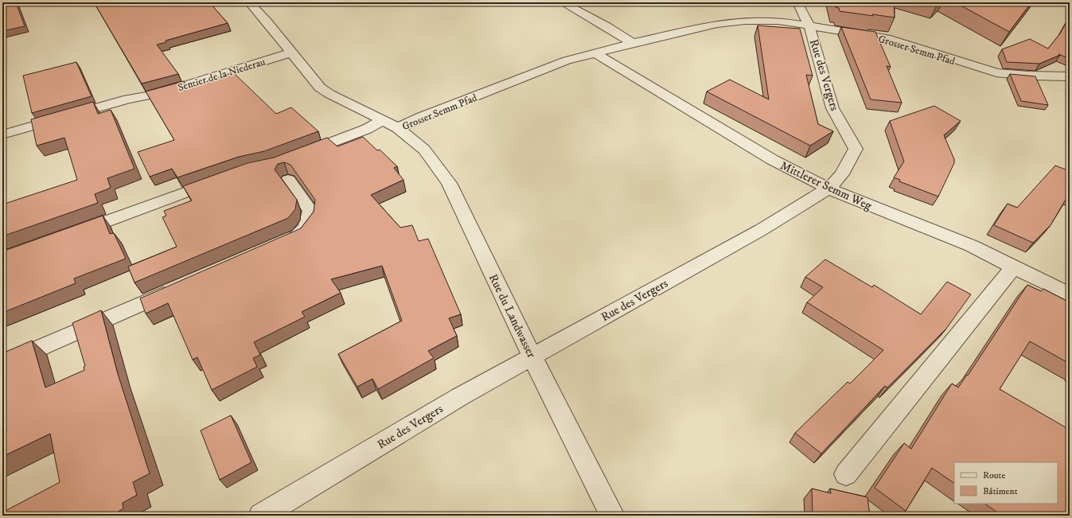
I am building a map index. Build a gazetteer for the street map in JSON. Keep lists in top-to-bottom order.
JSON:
{
  "streets": {
    "street": [
      "Grosser Semm Pfad",
      "Sentier de la Niederau",
      "Rue des Vergers",
      "Mittlerer Semm Weg",
      "Rue du Landwasser"
    ]
  },
  "crossings": [
    ["Grosser Semm Pfad", "Sentier de la Niederau"],
    ["Grosser Semm Pfad", "Rue des Vergers"],
    ["Grosser Semm Pfad", "Mittlerer Semm Weg"],
    ["Grosser Semm Pfad", "Rue du Landwasser"],
    ["Rue des Vergers", "Mittlerer Semm Weg"],
    ["Rue des Vergers", "Rue du Landwasser"]
  ],
  "legend": ["Route", "Bâtiment"]
}
